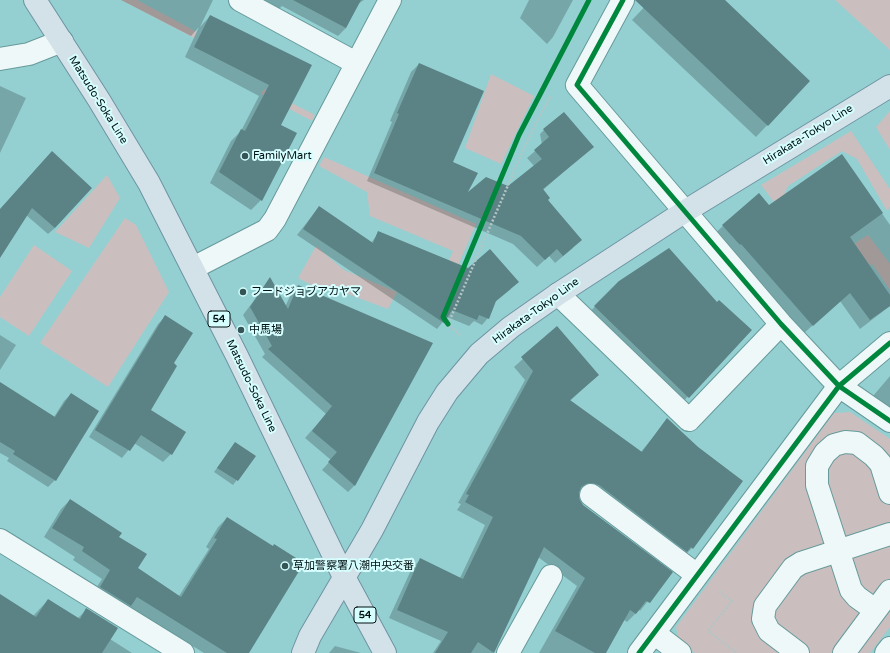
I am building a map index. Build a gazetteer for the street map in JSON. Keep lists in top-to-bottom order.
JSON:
{
  "streets": {
    "main road": ["Matsudo-Soka Line", "Hirakata-Tokyo Line", "54"]
  },
  "crossings": [
    ["Matsudo-Soka Line", "Hirakata-Tokyo Line"]
  ],
  "places": [
    "FamilyMart",
    "フードジョブアカヤマ",
    "中馬場",
    "草加警察署八潮中央交番"
  ]
}
